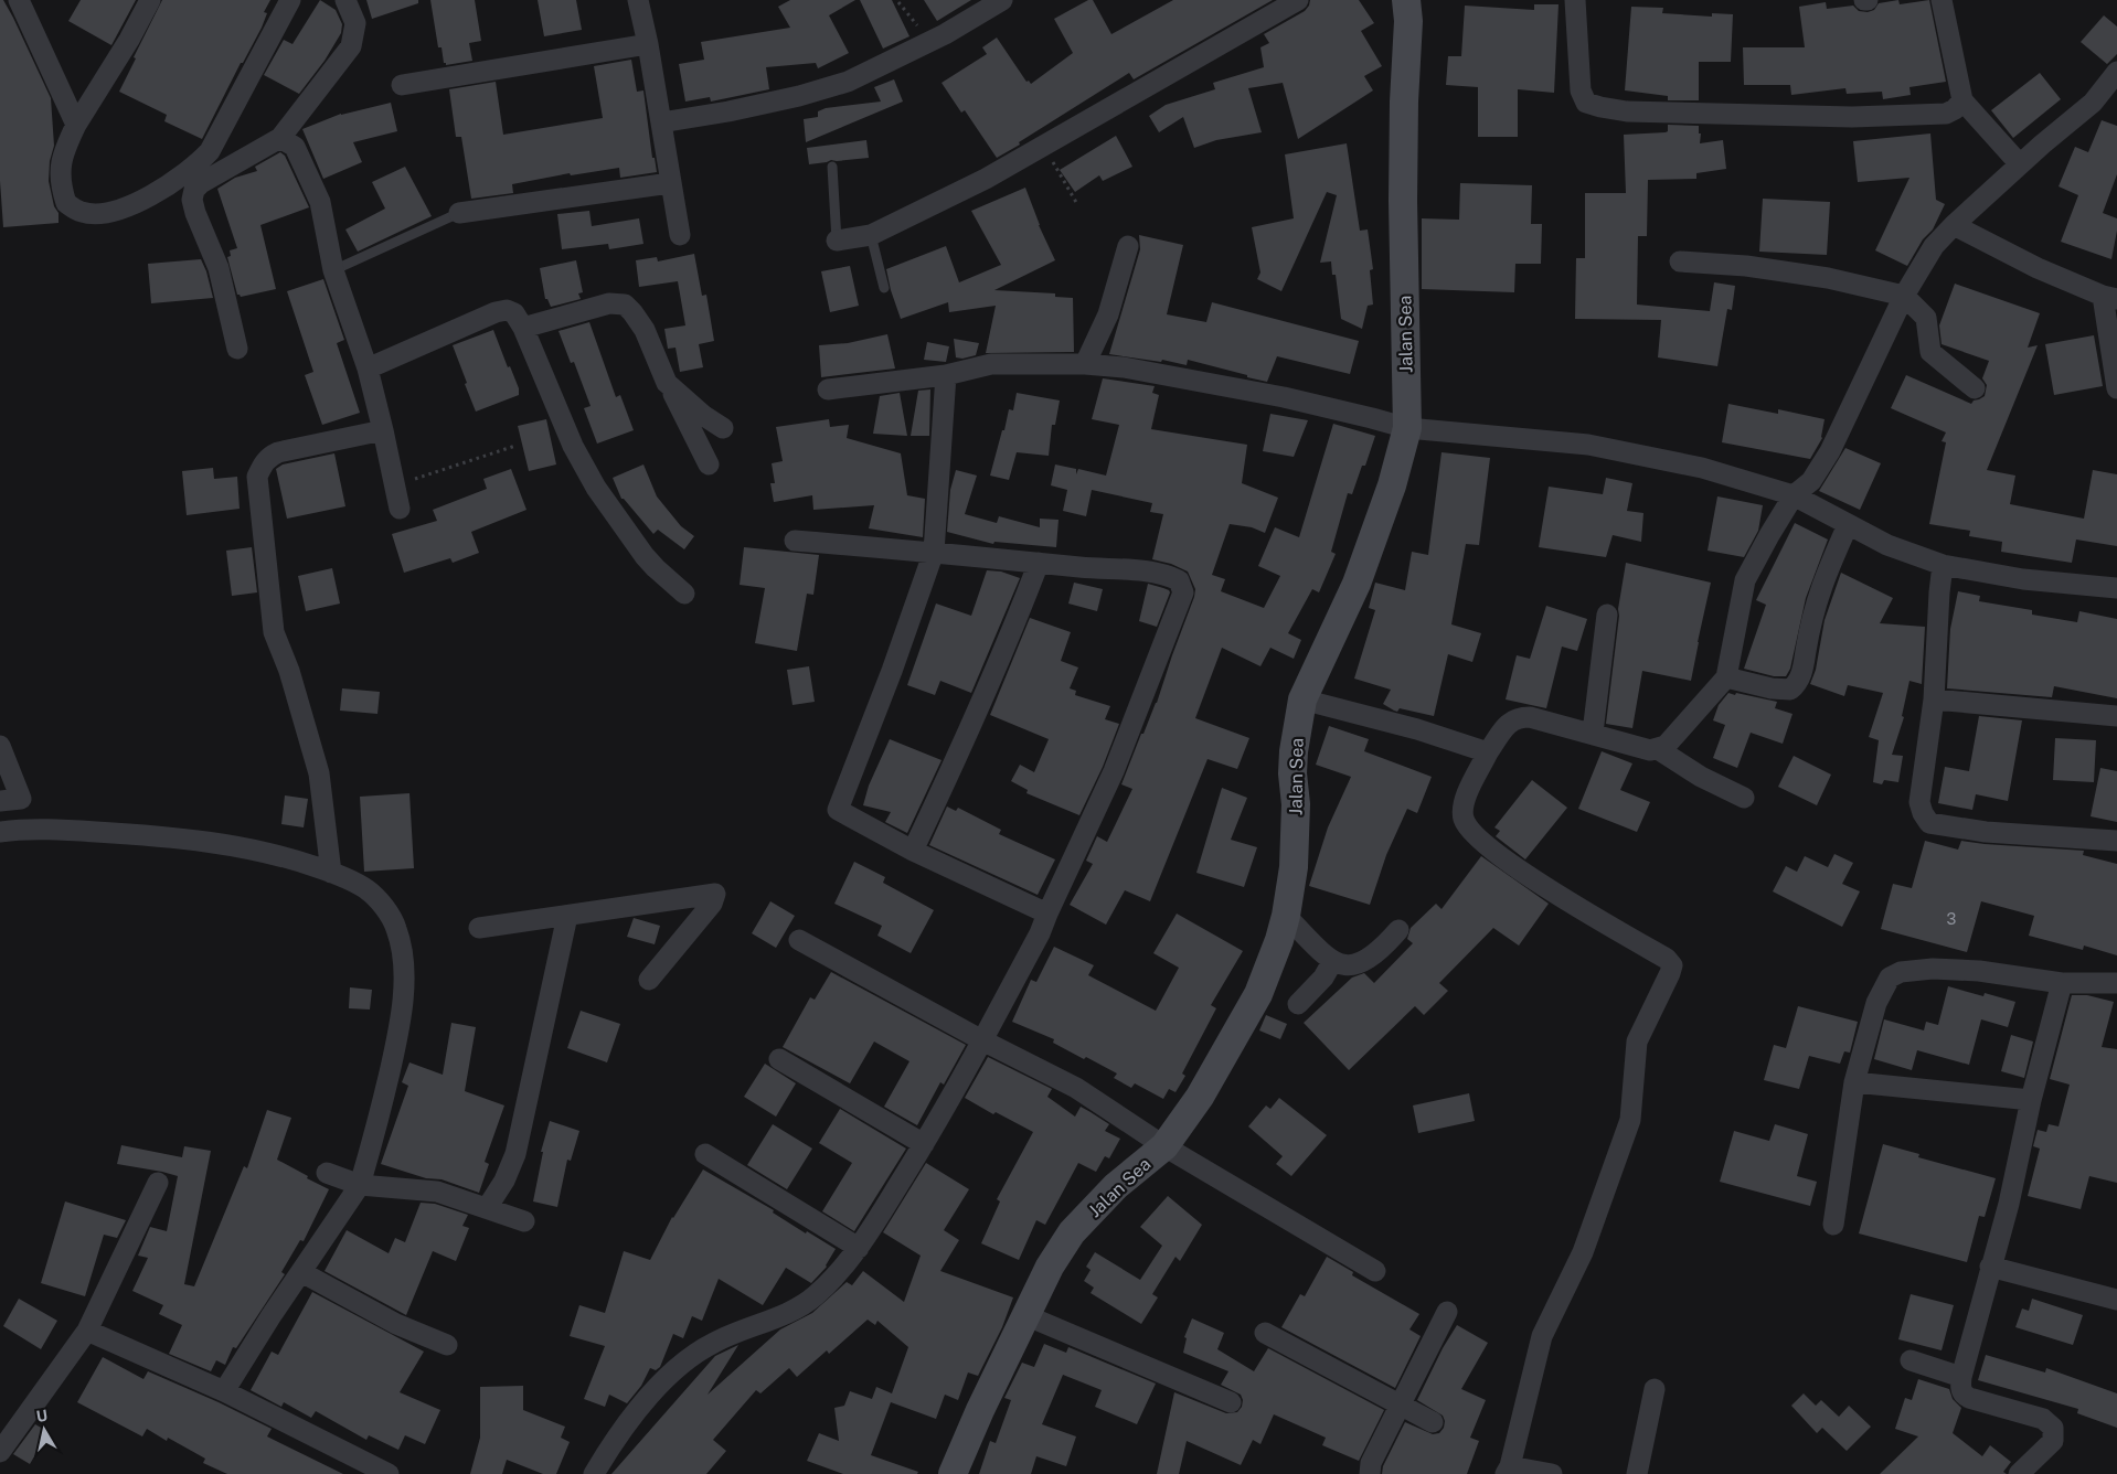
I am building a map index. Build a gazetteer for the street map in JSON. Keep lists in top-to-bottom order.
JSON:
{
  "streets": {
    "main road": ["Jalan Sea"]
  },
  "house_numbers": ["3"],
  "north": "top"
}
